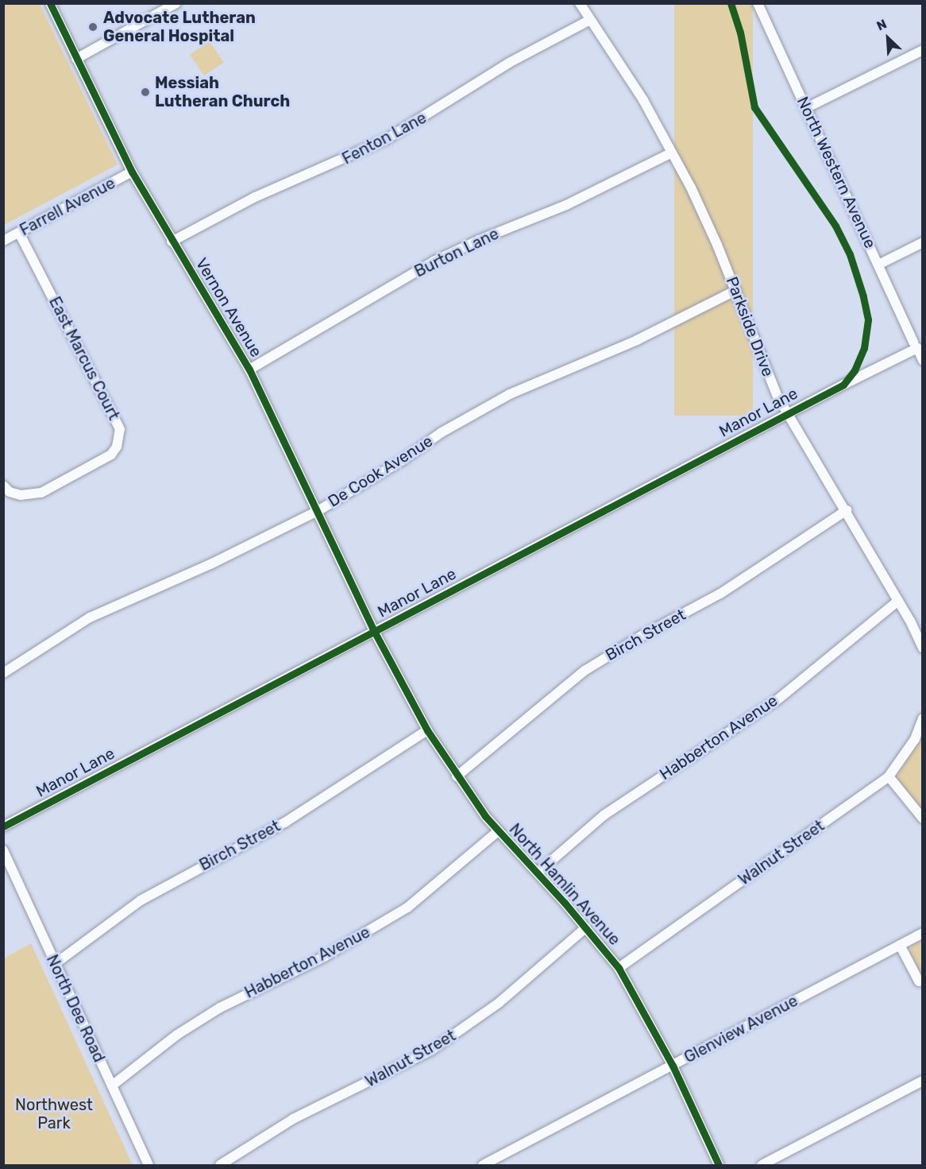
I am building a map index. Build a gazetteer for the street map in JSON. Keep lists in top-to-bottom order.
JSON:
{
  "streets": {
    "street": [
      "Fenton Lane",
      "North Western Avenue",
      "Farrell Avenue",
      "Burton Lane",
      "Vernon Avenue",
      "Parkside Drive",
      "East Marcus Court",
      "Manor Lane",
      "De Cook Avenue",
      "Birch Street",
      "Habberton Avenue",
      "Walnut Street",
      "North Hamlin Avenue",
      "North Dee Road",
      "Glenview Avenue"
    ]
  },
  "crossings": [
    ["Fenton Lane", "Vernon Avenue"],
    ["Fenton Lane", "Parkside Drive"],
    ["North Western Avenue", "Manor Lane"],
    ["Farrell Avenue", "Vernon Avenue"],
    ["Farrell Avenue", "East Marcus Court"],
    ["Burton Lane", "Vernon Avenue"],
    ["Burton Lane", "Parkside Drive"],
    ["Vernon Avenue", "Manor Lane"],
    ["Vernon Avenue", "De Cook Avenue"],
    ["Vernon Avenue", "North Hamlin Avenue"],
    ["Parkside Drive", "Manor Lane"],
    ["Parkside Drive", "De Cook Avenue"],
    ["Parkside Drive", "Birch Street"],
    ["Parkside Drive", "Habberton Avenue"],
    ["Manor Lane", "North Hamlin Avenue"],
    ["Birch Street", "North Hamlin Avenue"],
    ["Birch Street", "North Dee Road"],
    ["Habberton Avenue", "North Hamlin Avenue"],
    ["Habberton Avenue", "North Dee Road"],
    ["Walnut Street", "North Hamlin Avenue"],
    ["North Hamlin Avenue", "Glenview Avenue"]
  ],
  "parks": ["Northwest Park"],
  "places": ["Advocate Lutheran General Hospital", "Messiah Lutheran Church"],
  "north": "top left"
}
